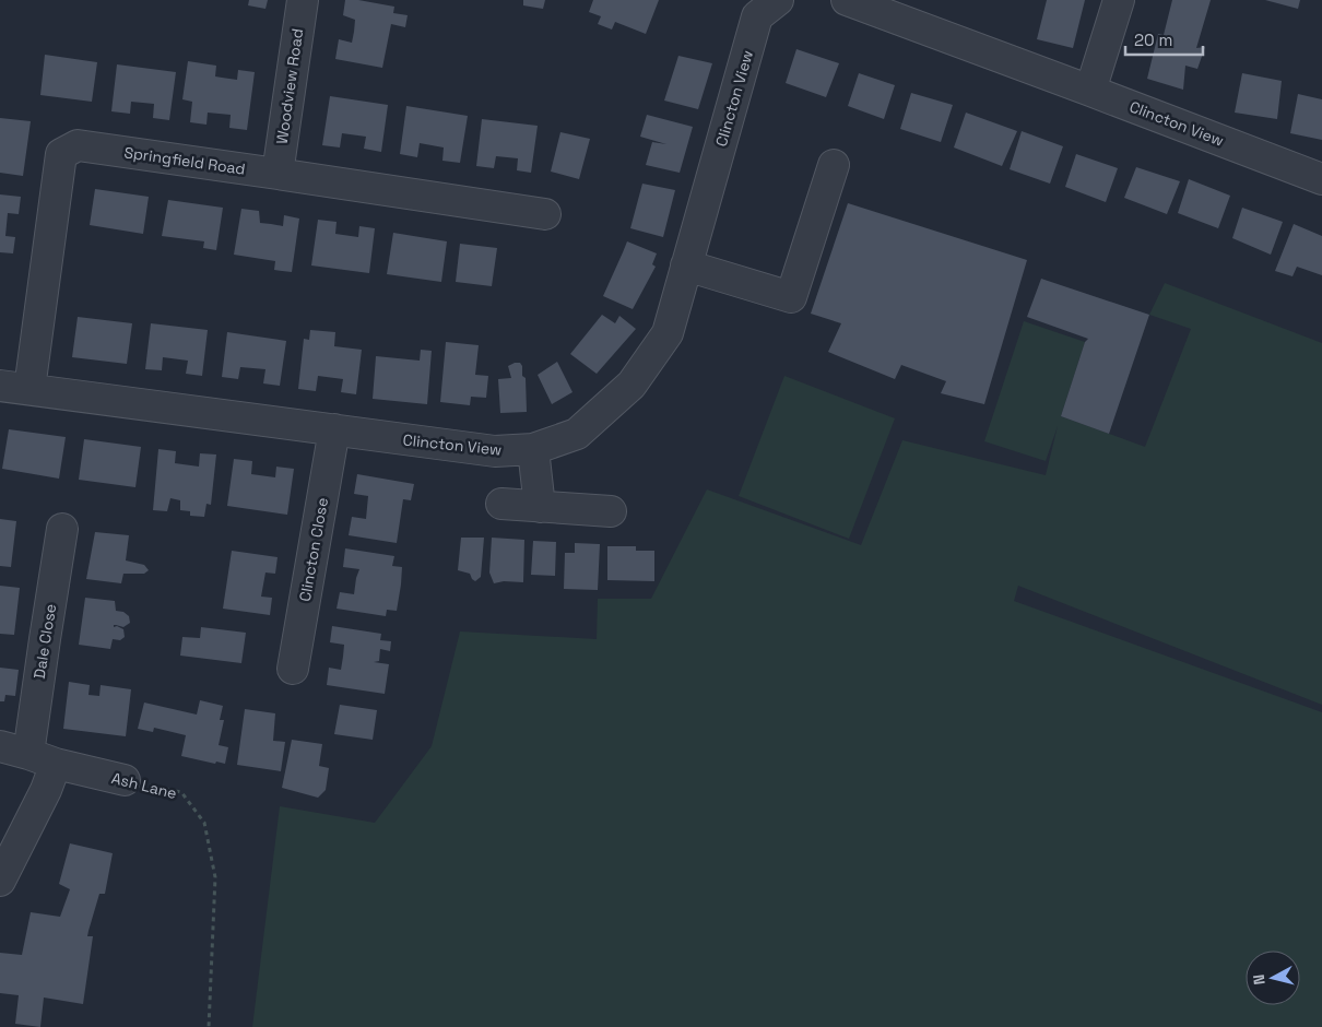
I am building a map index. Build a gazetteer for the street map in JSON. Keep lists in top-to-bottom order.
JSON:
{
  "streets": {
    "street": [
      "Woodview Road",
      "Clincton View",
      "Springfield Road",
      "Clincton Close",
      "Dale Close",
      "Ash Lane"
    ]
  },
  "crossings": [
    ["Woodview Road", "Springfield Road"],
    ["Clincton View", "Springfield Road"],
    ["Clincton View", "Clincton Close"],
    ["Dale Close", "Ash Lane"]
  ],
  "scale_bar": "20 m",
  "north": "left"
}
